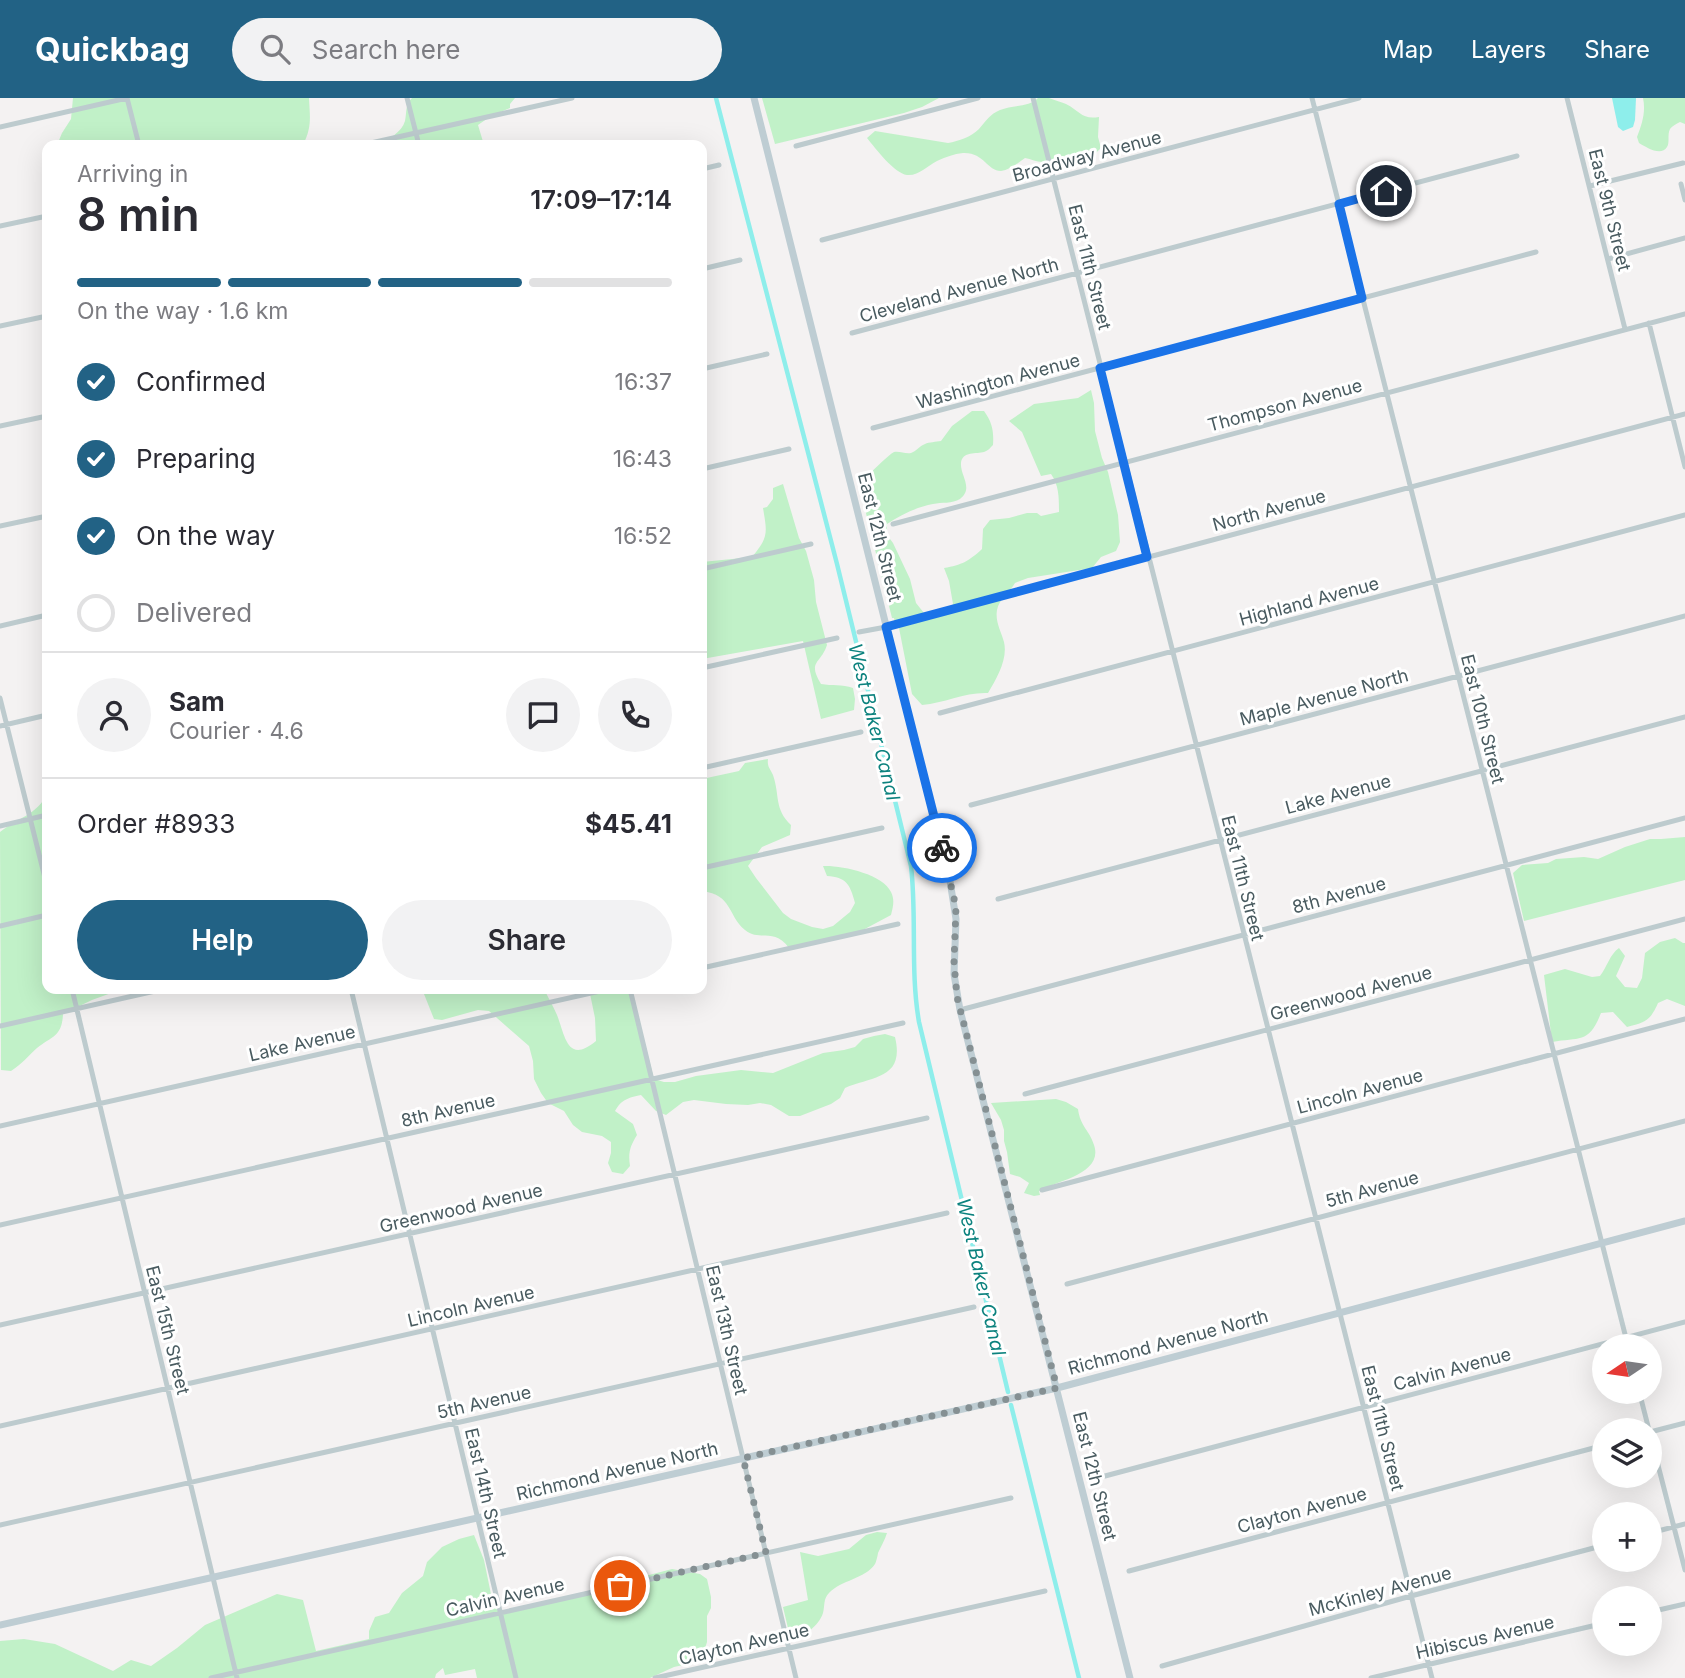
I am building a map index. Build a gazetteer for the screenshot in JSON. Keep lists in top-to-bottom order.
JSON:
{
  "streets": {
    "street": [
      "Broadway Avenue",
      "East 9th Street",
      "East 11th Street",
      "Cleveland Avenue North",
      "Washington Avenue",
      "Thompson Avenue",
      "North Avenue",
      "East 12th Street",
      "Highland Avenue",
      "Maple Avenue North",
      "East 10th Street",
      "Lake Avenue",
      "8th Avenue",
      "Greenwood Avenue",
      "Lincoln Avenue",
      "5th Avenue",
      "East 15th Street",
      "East 13th Street",
      "Richmond Avenue North",
      "Calvin Avenue",
      "East 14th Street",
      "Clayton Avenue",
      "McKinley Avenue",
      "Hibiscus Avenue"
    ]
  },
  "crossings": [
    ["Broadway Avenue", "East 11th Street"],
    ["Broadway Avenue", "East 10th Street"],
    ["East 9th Street", "Thompson Avenue"],
    ["East 11th Street", "Cleveland Avenue North"],
    ["East 11th Street", "Washington Avenue"],
    ["East 11th Street", "Thompson Avenue"],
    ["East 11th Street", "North Avenue"],
    ["East 11th Street", "Highland Avenue"],
    ["East 11th Street", "Maple Avenue North"],
    ["East 11th Street", "Lake Avenue"],
    ["East 11th Street", "8th Avenue"],
    ["East 11th Street", "Greenwood Avenue"],
    ["East 11th Street", "Lincoln Avenue"],
    ["East 11th Street", "5th Avenue"],
    ["East 11th Street", "Richmond Avenue North"],
    ["East 11th Street", "Calvin Avenue"],
    ["East 11th Street", "Clayton Avenue"],
    ["East 11th Street", "McKinley Avenue"],
    ["East 11th Street", "Hibiscus Avenue"],
    ["Cleveland Avenue North", "East 10th Street"],
    ["Washington Avenue", "East 10th Street"],
    ["Thompson Avenue", "East 10th Street"],
    ["North Avenue", "East 12th Street"],
    ["North Avenue", "East 10th Street"],
    ["East 12th Street", "8th Avenue"],
    ["East 12th Street", "Richmond Avenue North"],
    ["Highland Avenue", "East 10th Street"],
    ["Maple Avenue North", "East 10th Street"],
    ["East 10th Street", "Lake Avenue"],
    ["East 10th Street", "8th Avenue"],
    ["East 10th Street", "Greenwood Avenue"],
    ["East 10th Street", "Lincoln Avenue"],
    ["East 10th Street", "5th Avenue"],
    ["East 10th Street", "Richmond Avenue North"],
    ["Lake Avenue", "East 15th Street"],
    ["Lake Avenue", "East 14th Street"],
    ["8th Avenue", "East 15th Street"],
    ["8th Avenue", "East 13th Street"],
    ["8th Avenue", "East 14th Street"],
    ["Greenwood Avenue", "East 15th Street"],
    ["Greenwood Avenue", "East 13th Street"],
    ["Greenwood Avenue", "East 14th Street"],
    ["Lincoln Avenue", "East 15th Street"],
    ["Lincoln Avenue", "East 13th Street"],
    ["Lincoln Avenue", "East 14th Street"],
    ["5th Avenue", "East 15th Street"],
    ["5th Avenue", "East 13th Street"],
    ["5th Avenue", "East 14th Street"],
    ["East 15th Street", "Richmond Avenue North"],
    ["East 15th Street", "Calvin Avenue"],
    ["East 13th Street", "Richmond Avenue North"],
    ["East 13th Street", "Calvin Avenue"],
    ["East 13th Street", "Clayton Avenue"],
    ["Richmond Avenue North", "East 14th Street"],
    ["Calvin Avenue", "East 14th Street"]
  ],
  "water": ["West Baker Canal"],
  "north": "left",
  "page": {
    "header": "Quickbag",
    "search": "Search here",
    "nav": ["Map", "Layers", "Share"],
    "heading": ["8 min", "Arriving in", "17:09–17:14"],
    "panel": [
      "Sam",
      "Courier · 4.6",
      "Order #8933",
      "$45.41"
    ],
    "bar": "On the way · 1.6 km",
    "list": [
      ["Confirmed", "16:37"],
      ["Preparing", "16:43"],
      ["On the way", "16:52"],
      "Delivered"
    ],
    "buttons": ["Help", "Share"],
    "map_buttons": ["+", "−"]
  }
}
